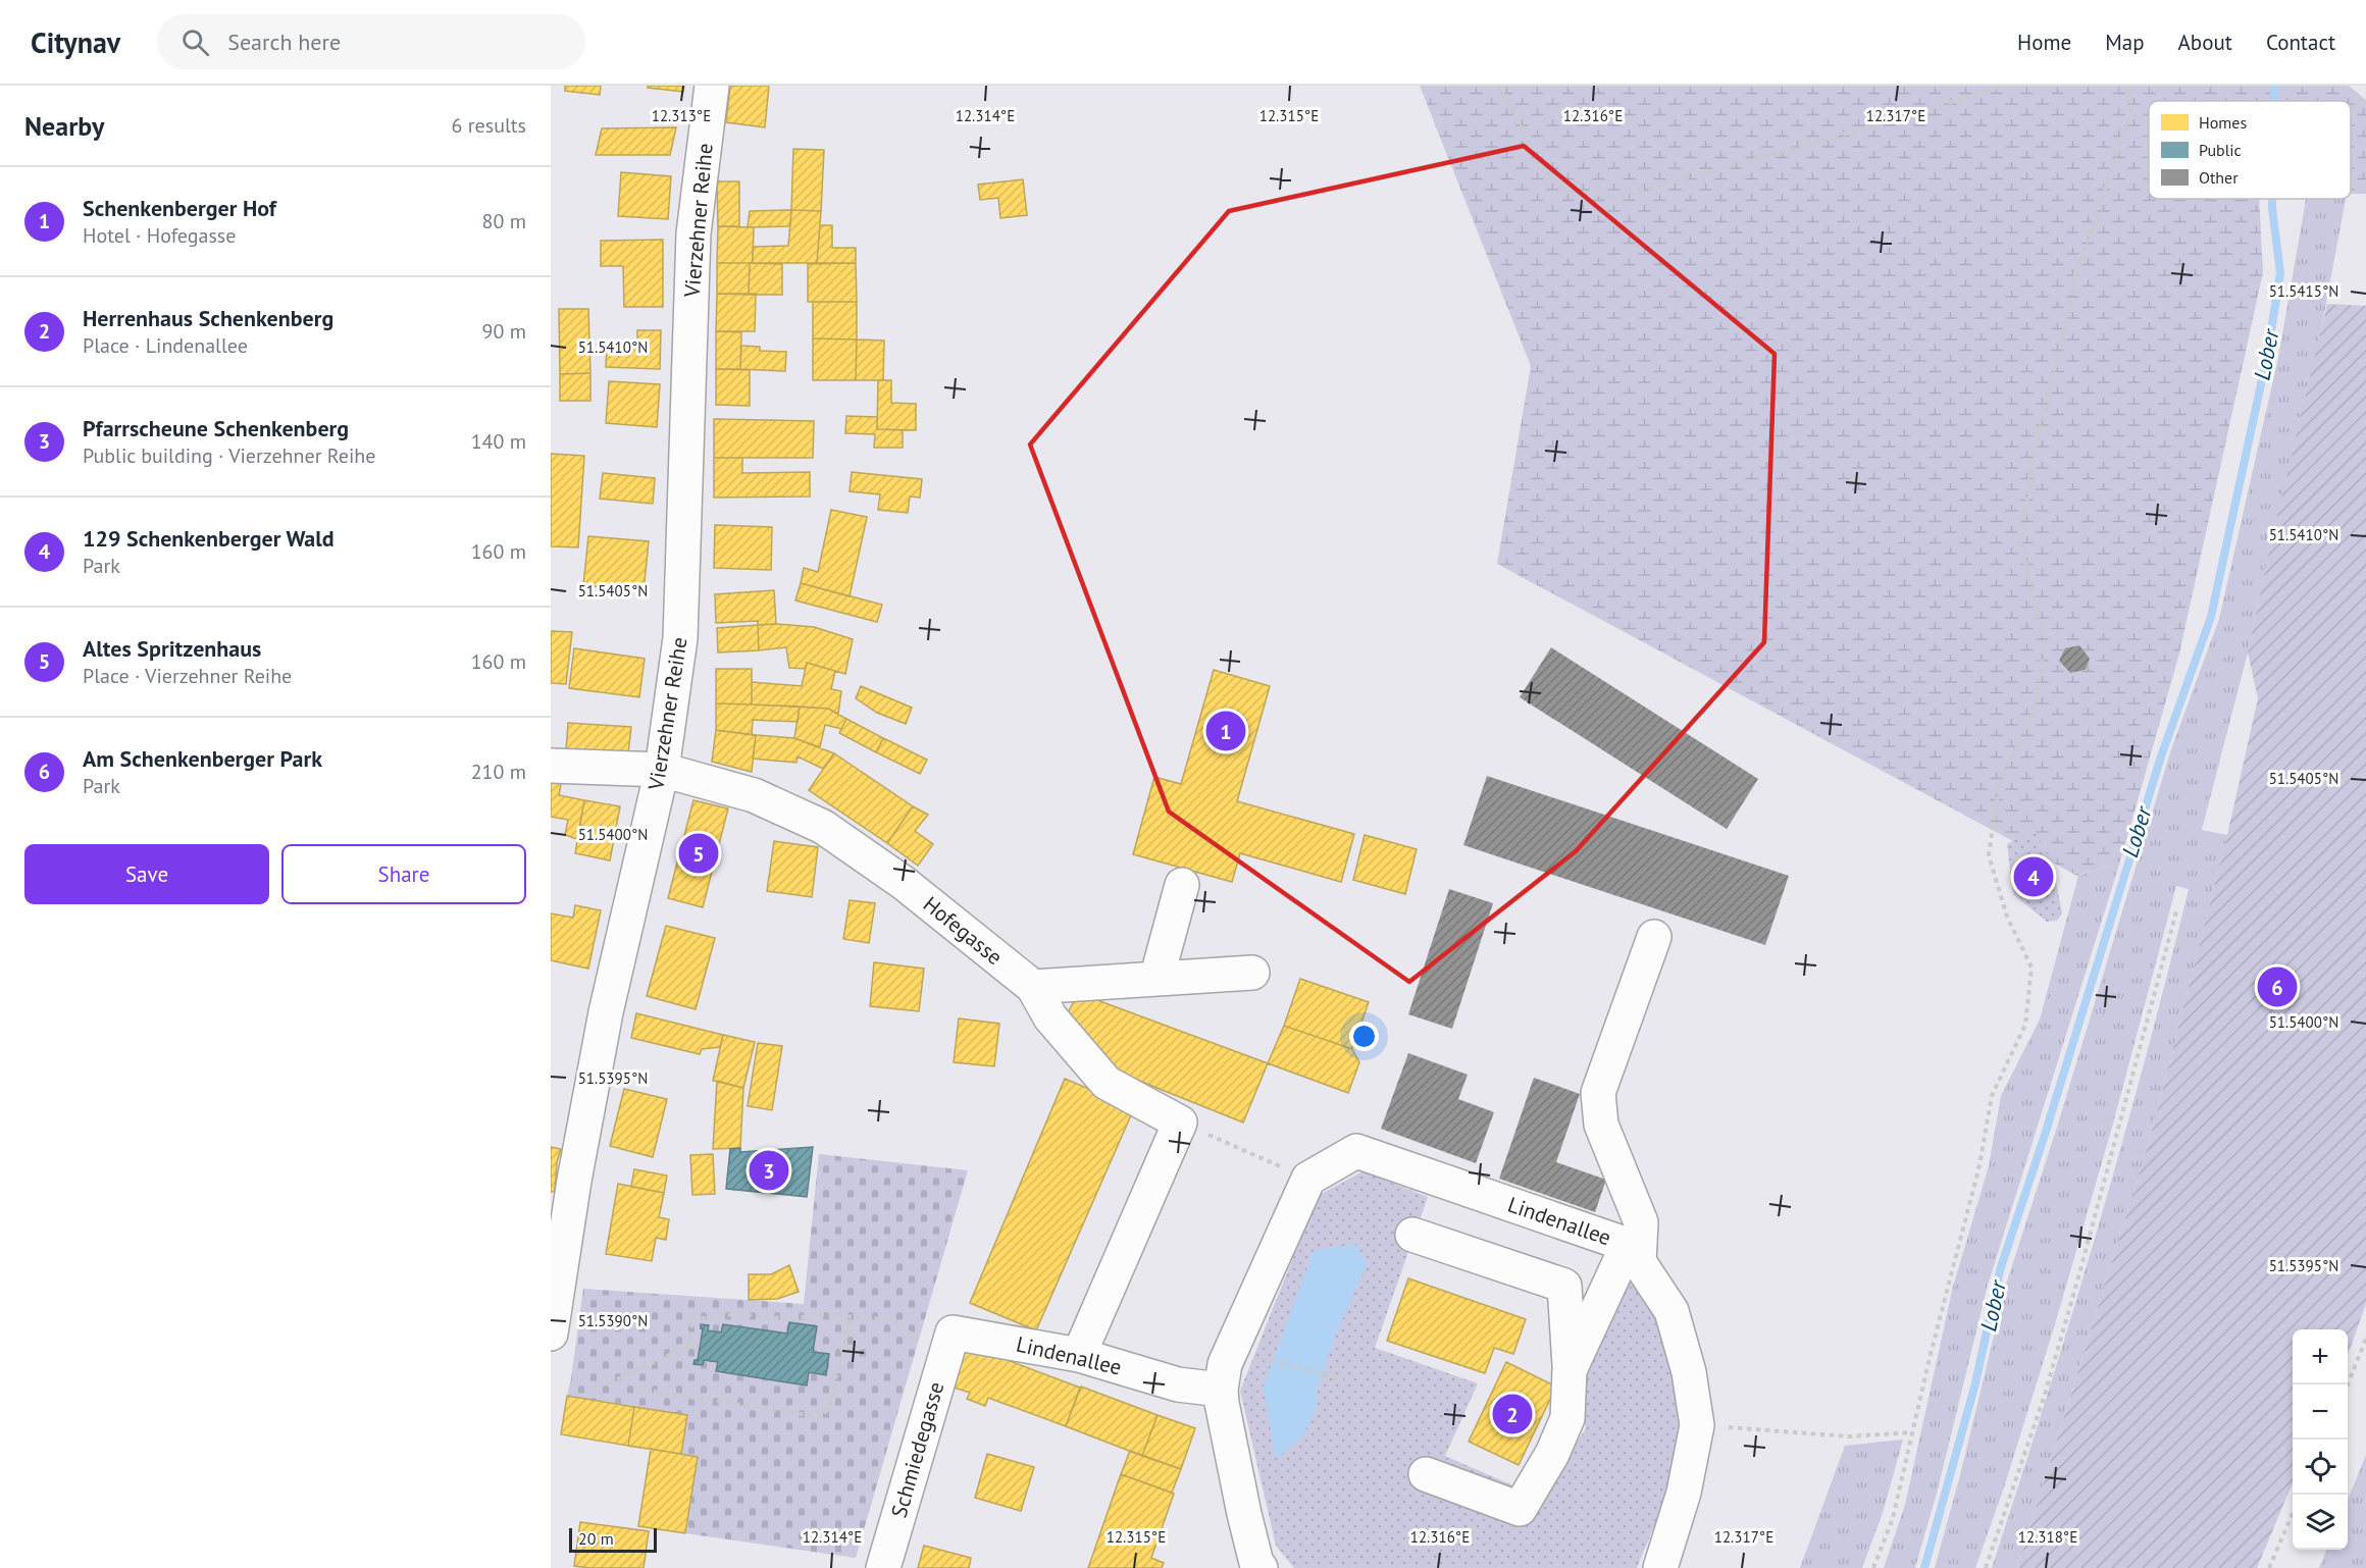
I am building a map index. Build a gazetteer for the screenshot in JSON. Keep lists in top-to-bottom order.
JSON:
{
  "streets": {
    "street": [
      "Vierzehner Reihe",
      "Hofegasse",
      "Lindenallee",
      "Schmiedegasse"
    ]
  },
  "crossings": [
    ["Vierzehner Reihe", "Hofegasse"],
    ["Lindenallee", "Schmiedegasse"]
  ],
  "water": ["Lober"],
  "legend": ["Homes", "Public", "Other"],
  "scale_bar": "20 m",
  "page": {
    "header": "Citynav",
    "search": "Search here",
    "nav": [
      "Home",
      "Map",
      "About",
      "Contact"
    ],
    "heading": ["Nearby", "6 results"],
    "list": [
      {
        "mark": "1",
        "name": "Schenkenberger Hof",
        "note": "Hotel · Hofegasse",
        "value": "80 m"
      },
      {
        "mark": "2",
        "name": "Herrenhaus Schenkenberg",
        "note": "Place · Lindenallee",
        "value": "90 m"
      },
      {
        "mark": "3",
        "name": "Pfarrscheune Schenkenberg",
        "note": "Public building · Vierzehner Reihe",
        "value": "140 m"
      },
      {
        "mark": "4",
        "name": "129 Schenkenberger Wald",
        "note": "Park",
        "value": "160 m"
      },
      {
        "mark": "5",
        "name": "Altes Spritzenhaus",
        "note": "Place · Vierzehner Reihe",
        "value": "160 m"
      },
      {
        "mark": "6",
        "name": "Am Schenkenberger Park",
        "note": "Park",
        "value": "210 m"
      }
    ],
    "pins": [
      "1",
      "5",
      "4",
      "6",
      "3",
      "2"
    ],
    "buttons": ["Save", "Share"],
    "map_buttons": ["+", "−"],
    "scale": "20 m"
  },
  "coordinates": [
    "12.313°E",
    "12.314°E",
    "12.315°E",
    "12.316°E",
    "12.317°E",
    "51.5415°N",
    "51.5410°N",
    "51.5405°N",
    "51.5400°N",
    "51.5395°N",
    "51.5390°N",
    "12.318°E"
  ]
}
